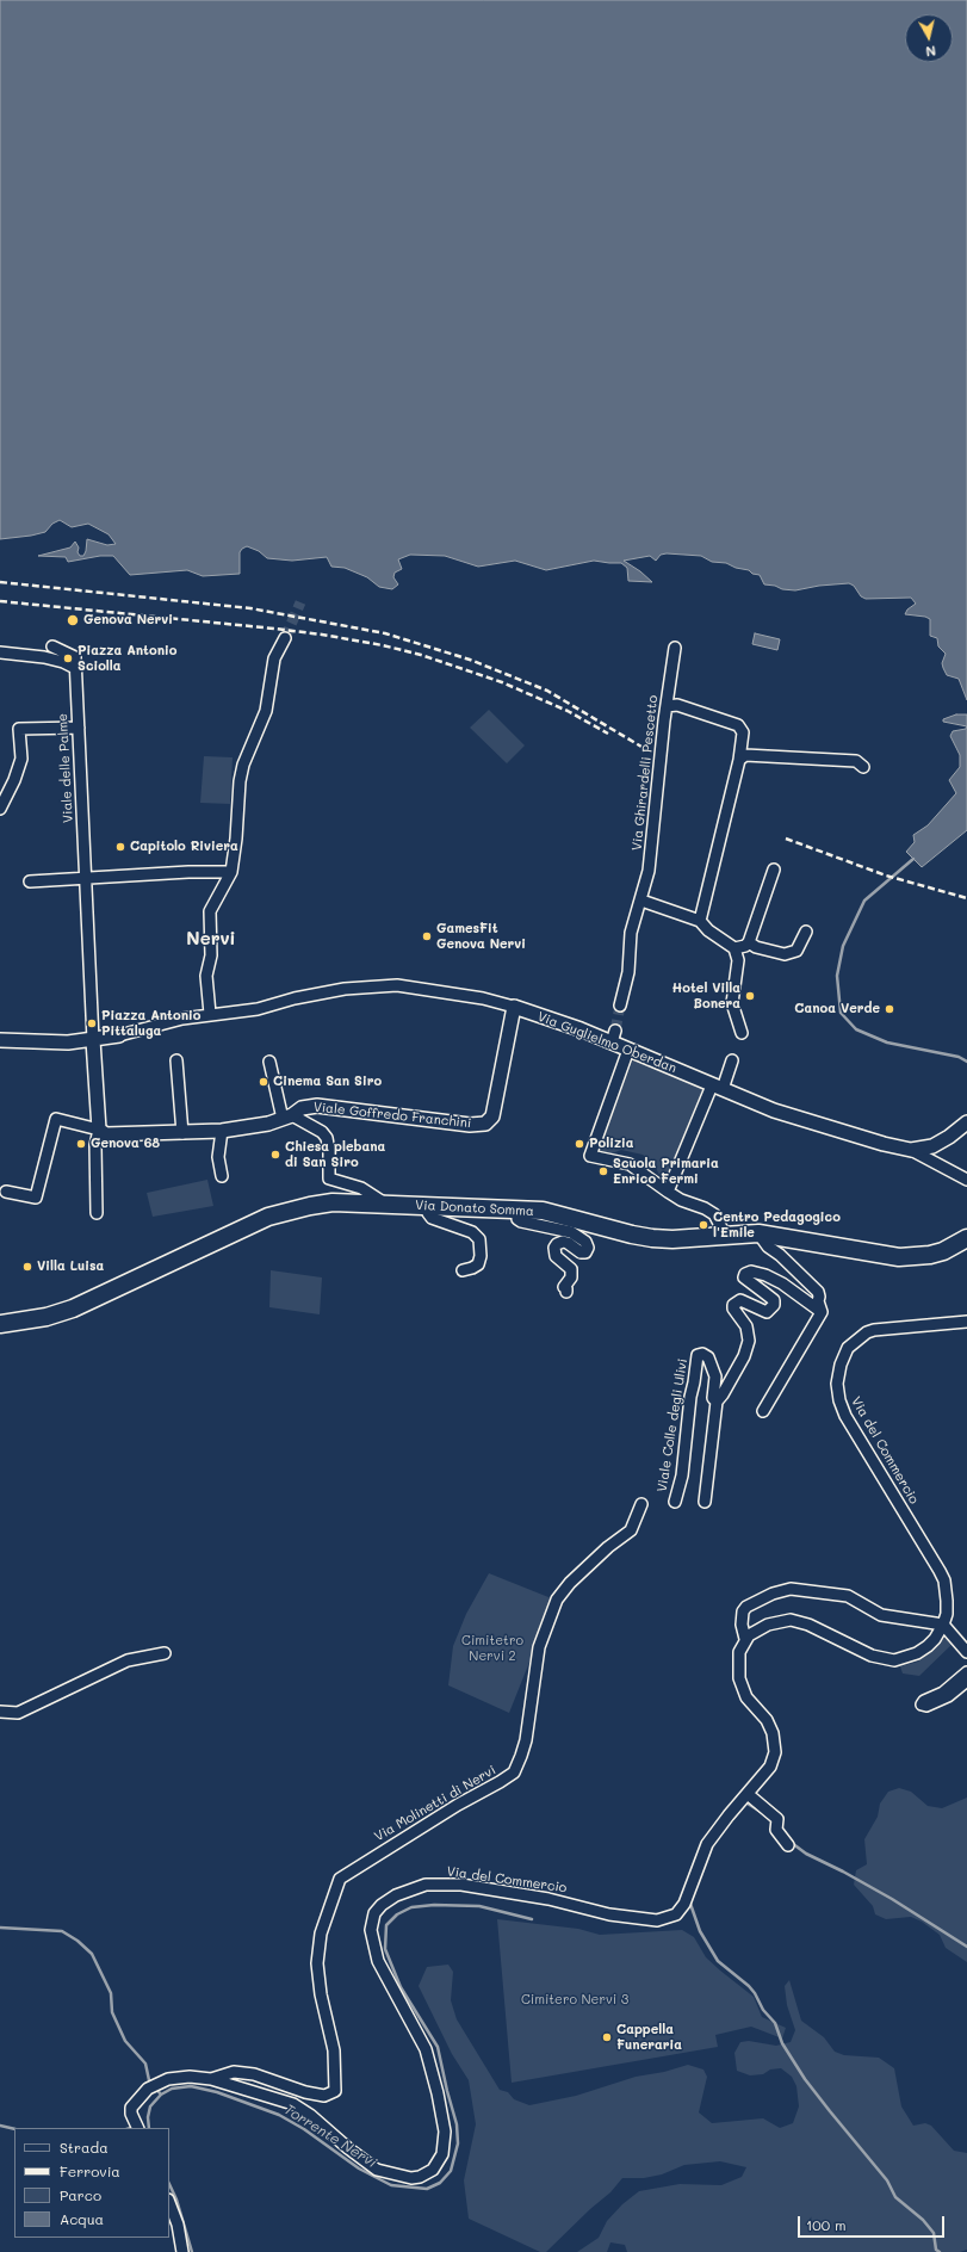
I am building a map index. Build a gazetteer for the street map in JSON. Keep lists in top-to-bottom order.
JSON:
{
  "streets": {
    "main road": ["Via Donato Somma"],
    "street": [
      "Viale delle Palme",
      "Via Ghirardelli Pescetto",
      "Via Guglielmo Oberdan",
      "Viale Goffredo Franchini",
      "Viale Colle degli Ulivi",
      "Via del Commercio",
      "Via Molinetti di Nervi"
    ]
  },
  "crossings": [
    ["Via Guglielmo Oberdan", "Viale Goffredo Franchini"],
    ["Via del Commercio", "Via Molinetti di Nervi"]
  ],
  "districts": ["Nervi"],
  "water": ["Torrente Nervi"],
  "parks": ["Cimitetro Nervi 2", "Cimitero Nervi 3"],
  "places": [
    "Genova Nervi",
    "Piazza Antonio Sciolla",
    "Capitolo Riviera",
    "GamesFit Genova Nervi",
    "Hotel Villa Bonera",
    "Canoa Verde",
    "Piazza Antonio Pittaluga",
    "Cinema San Siro",
    "Genova 68",
    "Polizia",
    "Chiesa plebana di San Siro",
    "Scuola Primaria Enrico Fermi",
    "Centro Pedagogico l'Emile",
    "Villa Luisa",
    "Cappella Funeraria"
  ],
  "legend": [
    "Strada",
    "Ferrovia",
    "Parco",
    "Acqua"
  ],
  "scale_bar": "100 m",
  "north": "bottom"
}
